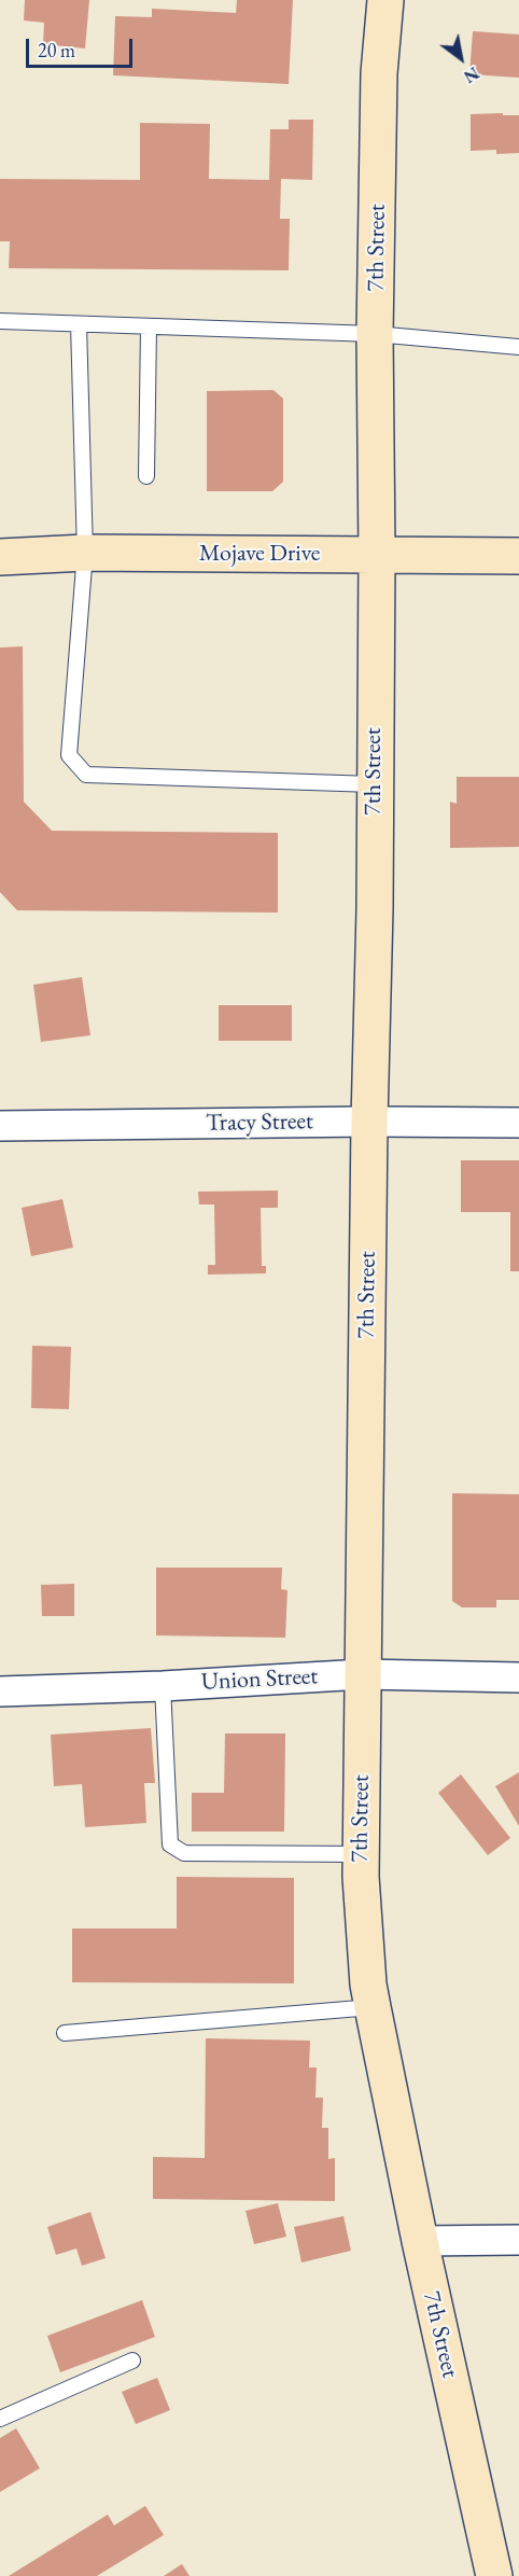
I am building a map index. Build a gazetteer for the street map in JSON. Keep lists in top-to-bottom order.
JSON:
{
  "streets": {
    "main road": ["7th Street", "Mojave Drive"],
    "street": ["Tracy Street", "Union Street"]
  },
  "crossings": [
    ["7th Street", "Mojave Drive"],
    ["7th Street", "Tracy Street"],
    ["7th Street", "Union Street"]
  ],
  "scale_bar": "20 m",
  "north": "bottom right"
}
